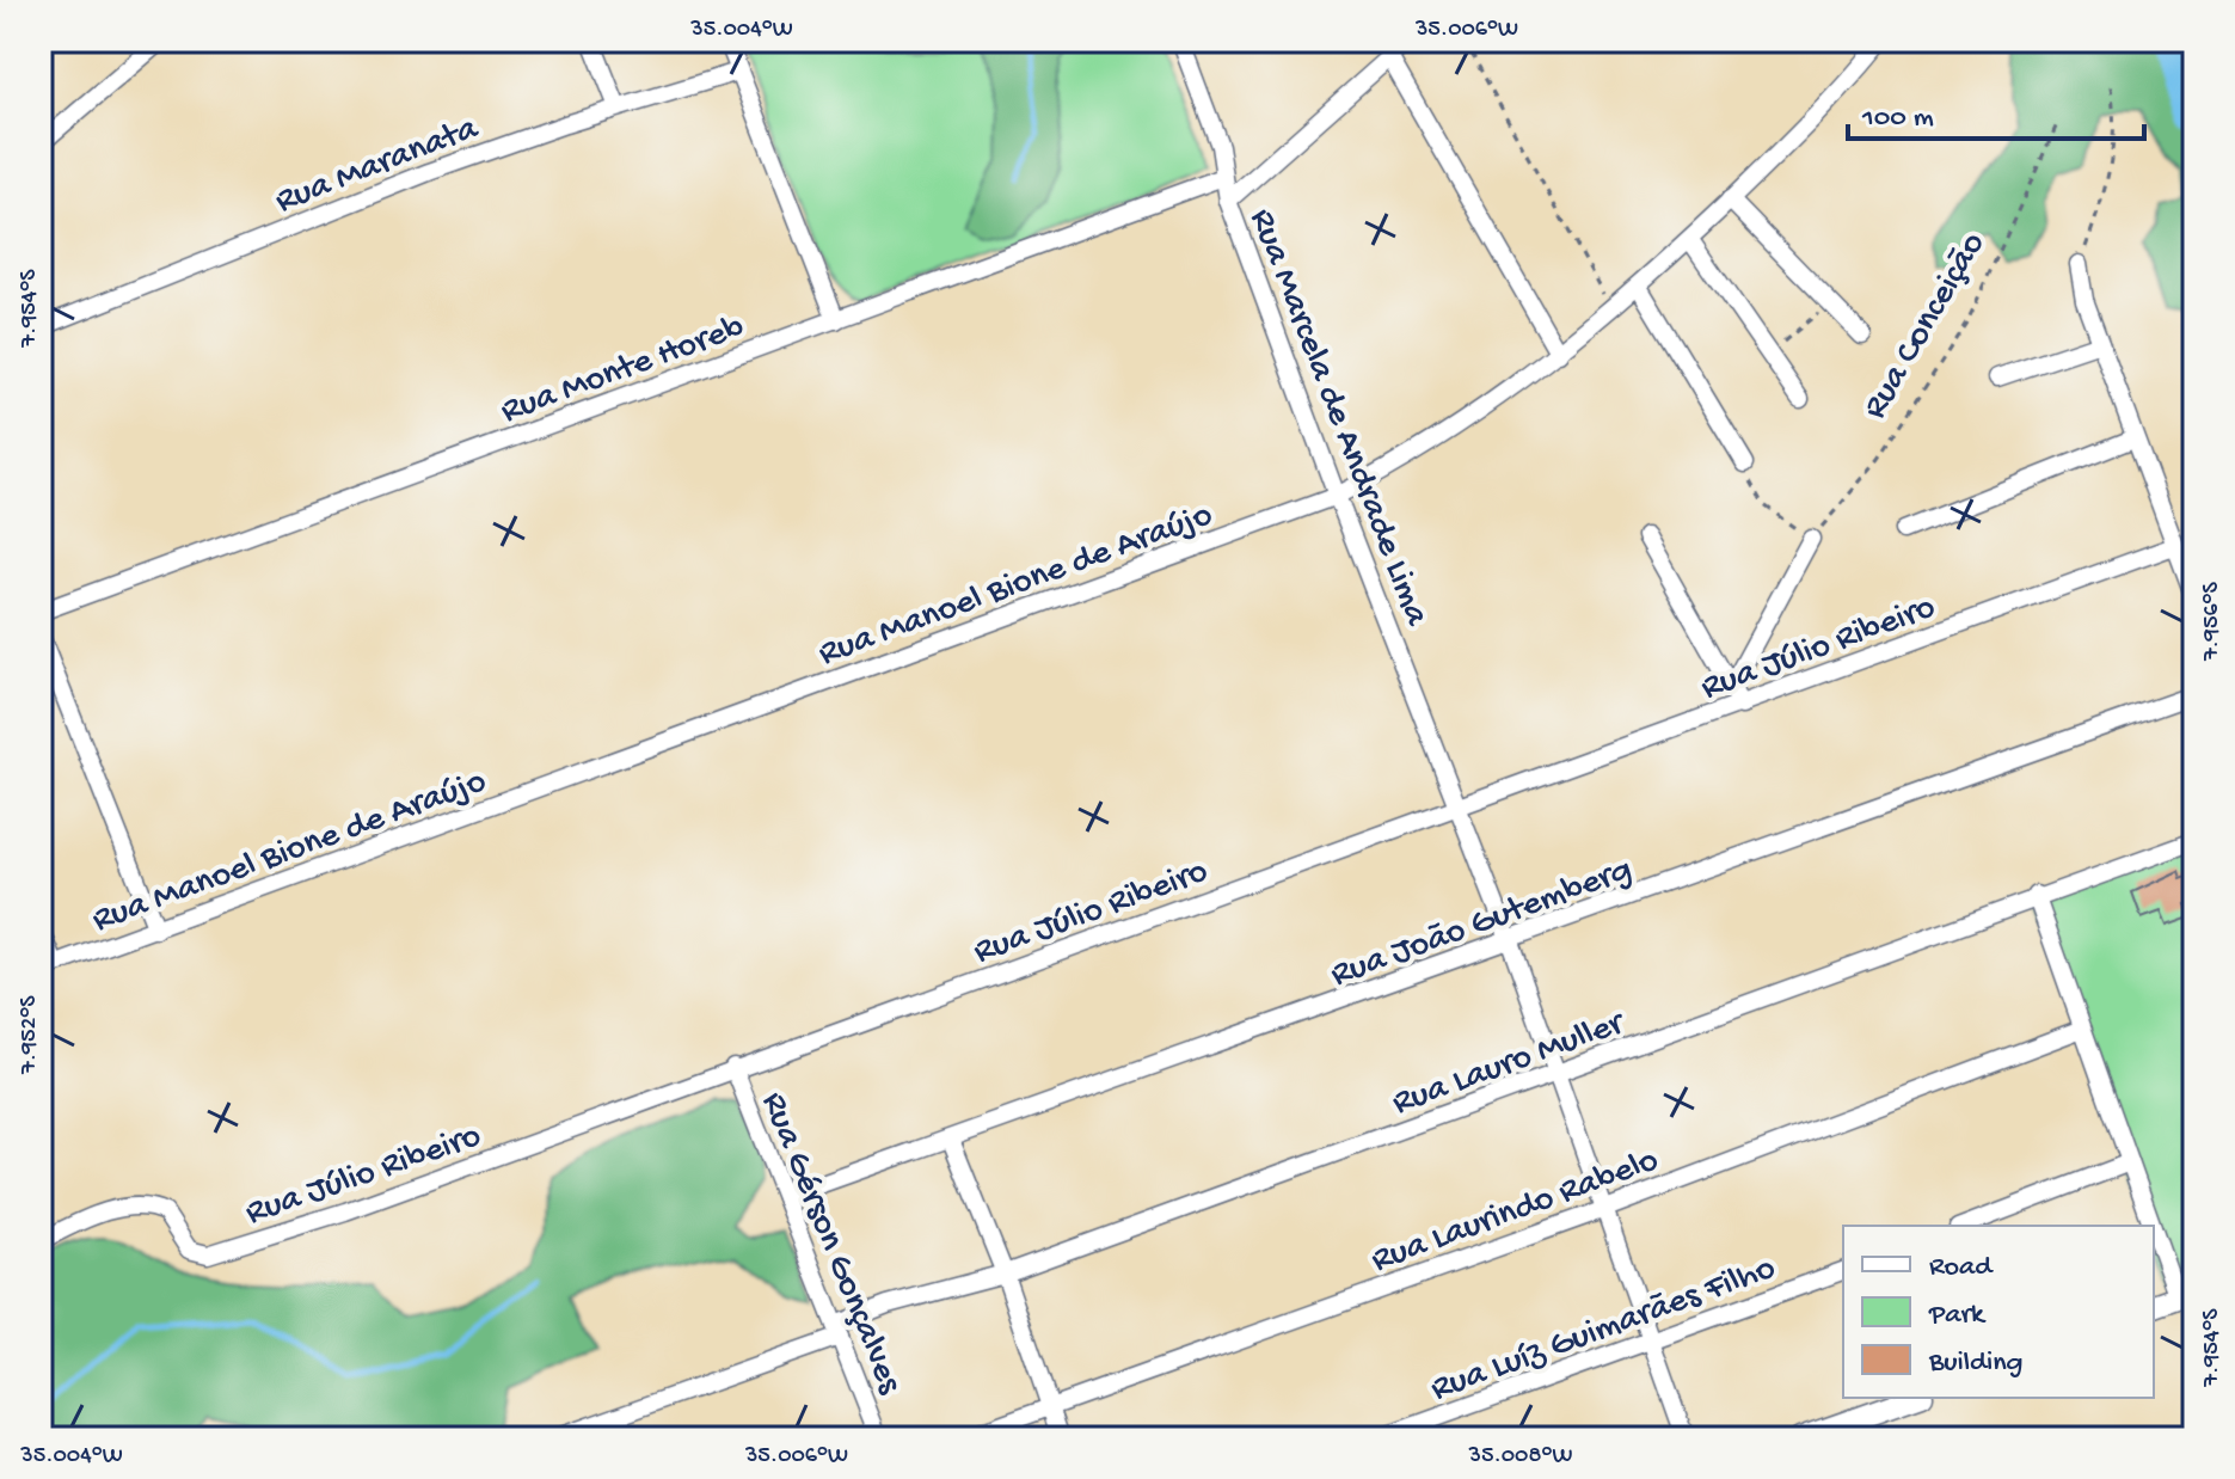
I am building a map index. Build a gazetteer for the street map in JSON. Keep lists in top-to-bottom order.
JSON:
{
  "streets": {
    "street": [
      "Rua Maranata",
      "Rua Monte Horeb",
      "Rua Marcela de Andrade Lima",
      "Rua Manoel Bione de Araújo",
      "Rua Júlio Ribeiro",
      "Rua João Gutemberg",
      "Rua Lauro Muller",
      "Rua Laurindo Rabelo",
      "Rua Gérson Gonçalves",
      "Rua Luíz Guimarães Filho"
    ],
    "path": ["Rua Conceição"]
  },
  "crossings": [
    ["Rua Monte Horeb", "Rua Marcela de Andrade Lima"],
    ["Rua Marcela de Andrade Lima", "Rua Manoel Bione de Araújo"],
    ["Rua Marcela de Andrade Lima", "Rua Júlio Ribeiro"],
    ["Rua Marcela de Andrade Lima", "Rua João Gutemberg"],
    ["Rua Marcela de Andrade Lima", "Rua Lauro Muller"],
    ["Rua Marcela de Andrade Lima", "Rua Laurindo Rabelo"],
    ["Rua Marcela de Andrade Lima", "Rua Luíz Guimarães Filho"],
    ["Rua Júlio Ribeiro", "Rua Gérson Gonçalves"],
    ["Rua João Gutemberg", "Rua Gérson Gonçalves"],
    ["Rua Lauro Muller", "Rua Gérson Gonçalves"]
  ],
  "legend": ["Road", "Park", "Building"],
  "scale_bar": "100 m",
  "coordinates": [
    "35.004°W",
    "35.006°W",
    "7.954°S",
    "7.956°S",
    "7.952°S",
    "35.008°W"
  ]
}
